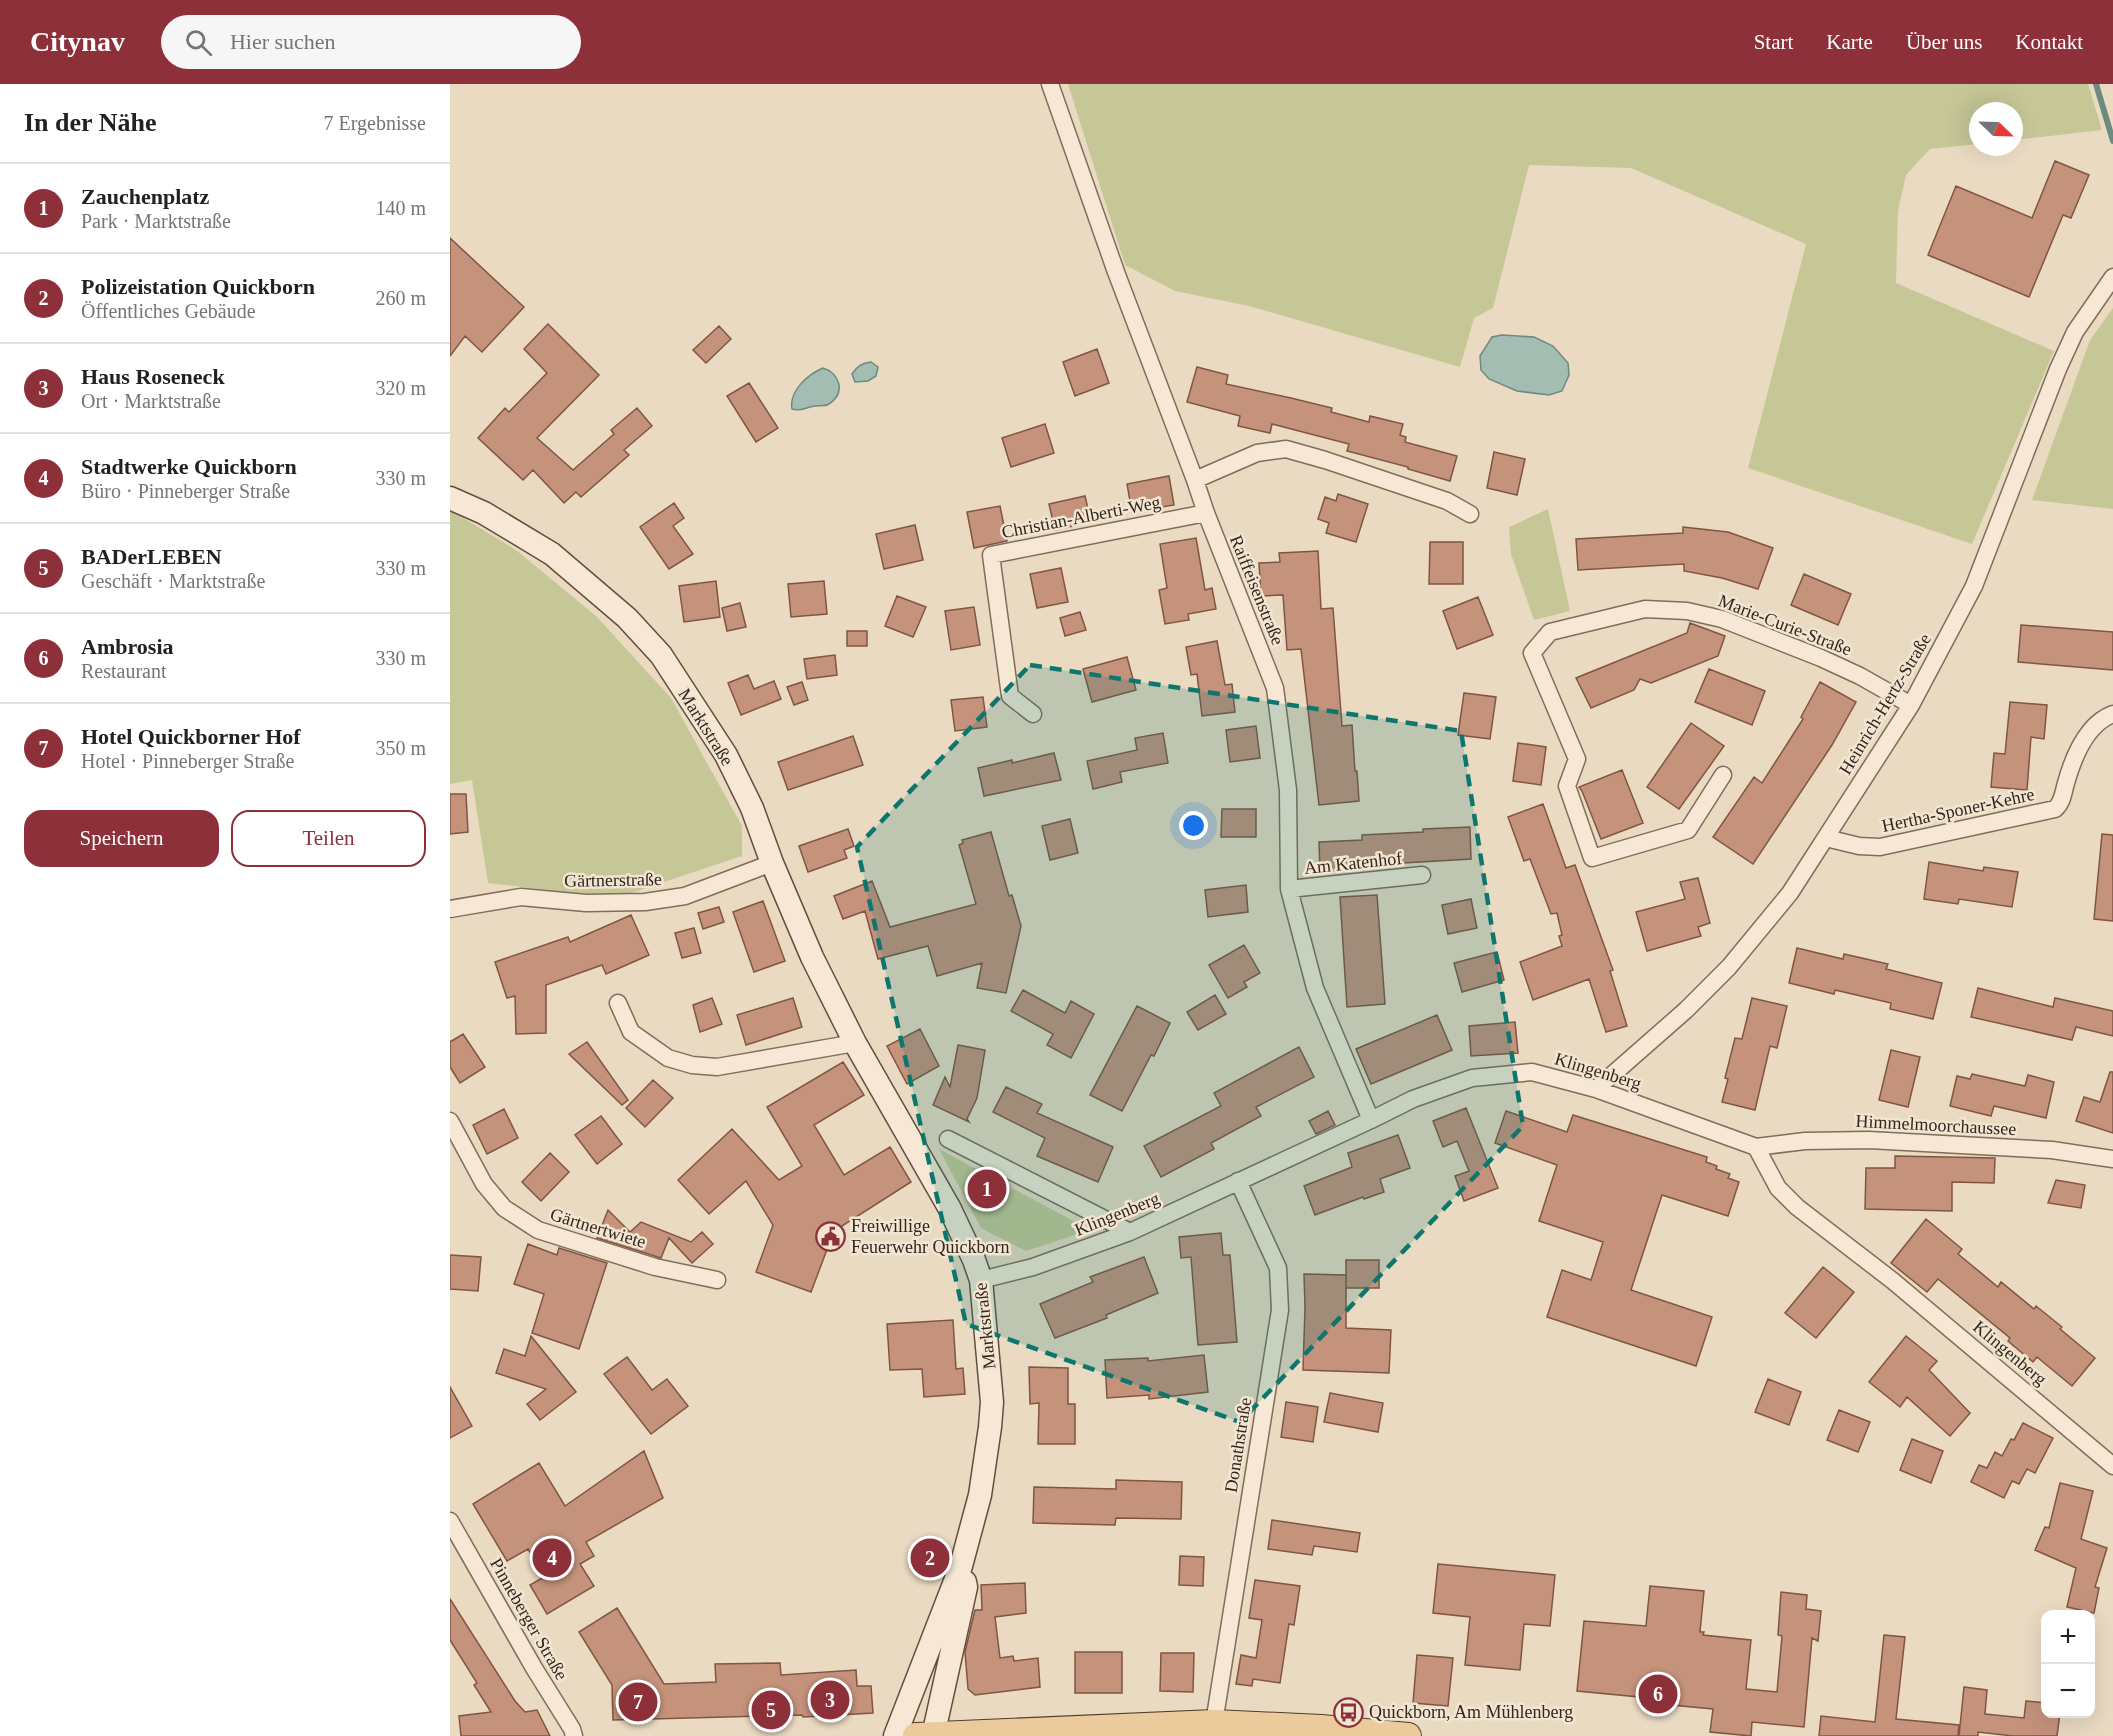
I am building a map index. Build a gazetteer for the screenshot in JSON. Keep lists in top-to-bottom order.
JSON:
{
  "streets": {
    "main road": ["Marktstraße"],
    "street": [
      "Christian-Alberti-Weg",
      "Raiffeisenstraße",
      "Marie-Curie-Straße",
      "Heinrich-Hertz-Straße",
      "Hertha-Sponer-Kehre",
      "Am Katenhof",
      "Gärtnerstraße",
      "Klingenberg",
      "Himmelmoorchaussee",
      "Gärtnertwiete",
      "Donathstraße",
      "Pinneberger Straße"
    ]
  },
  "crossings": [
    ["Christian-Alberti-Weg", "Raiffeisenstraße"],
    ["Raiffeisenstraße", "Am Katenhof"],
    ["Raiffeisenstraße", "Klingenberg"],
    ["Marie-Curie-Straße", "Heinrich-Hertz-Straße"],
    ["Heinrich-Hertz-Straße", "Hertha-Sponer-Kehre"],
    ["Heinrich-Hertz-Straße", "Klingenberg"],
    ["Marktstraße", "Gärtnerstraße"],
    ["Marktstraße", "Klingenberg"],
    ["Klingenberg", "Himmelmoorchaussee"],
    ["Klingenberg", "Donathstraße"]
  ],
  "places": {
    "public building": ["Freiwillige Feuerwehr Quickborn"],
    "bus stop": ["Quickborn, Am Mühlenberg"]
  },
  "north": "bottom right",
  "page": {
    "header": "Citynav",
    "search": "Hier suchen",
    "nav": [
      "Start",
      "Karte",
      "Über uns",
      "Kontakt"
    ],
    "heading": ["In der Nähe", "7 Ergebnisse"],
    "list": [
      {
        "mark": "1",
        "name": "Zauchenplatz",
        "note": "Park · Marktstraße",
        "value": "140 m"
      },
      {
        "mark": "2",
        "name": "Polizeistation Quickborn",
        "note": "Öffentliches Gebäude",
        "value": "260 m"
      },
      {
        "mark": "3",
        "name": "Haus Roseneck",
        "note": "Ort · Marktstraße",
        "value": "320 m"
      },
      {
        "mark": "4",
        "name": "Stadtwerke Quickborn",
        "note": "Büro · Pinneberger Straße",
        "value": "330 m"
      },
      {
        "mark": "5",
        "name": "BADerLEBEN",
        "note": "Geschäft · Marktstraße",
        "value": "330 m"
      },
      {
        "mark": "6",
        "name": "Ambrosia",
        "note": "Restaurant",
        "value": "330 m"
      },
      {
        "mark": "7",
        "name": "Hotel Quickborner Hof",
        "note": "Hotel · Pinneberger Straße",
        "value": "350 m"
      }
    ],
    "buttons": ["Speichern", "Teilen"],
    "pins": [
      "1",
      "2",
      "4",
      "6",
      "3",
      "7",
      "5"
    ],
    "map_buttons": ["+", "−"]
  }
}
